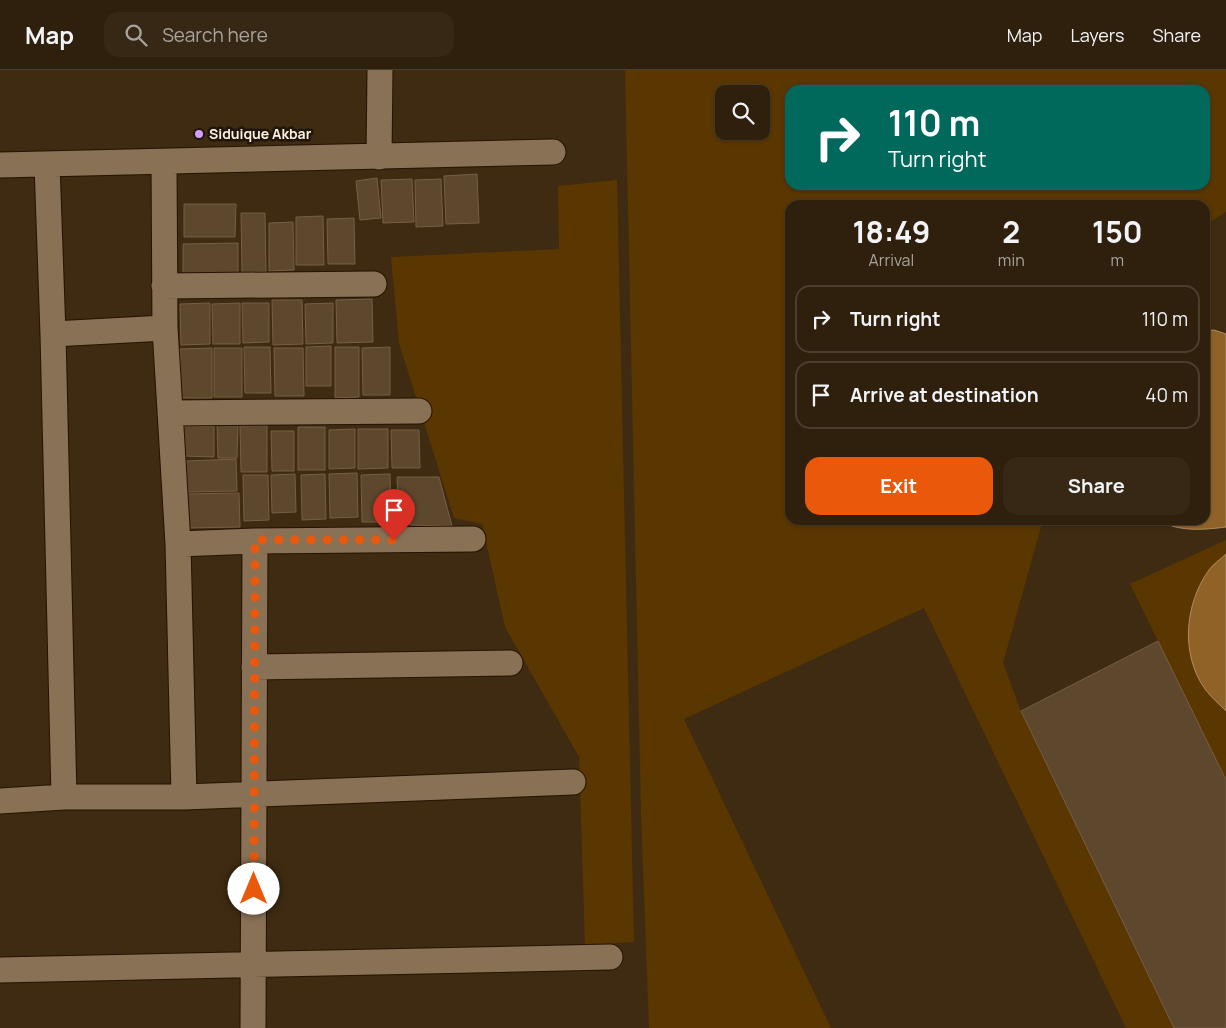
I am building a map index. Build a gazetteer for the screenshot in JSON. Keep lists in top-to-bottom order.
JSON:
{
  "places": ["Siduique Akbar"],
  "page": {
    "header": "Map",
    "search": "Search here",
    "nav": ["Map", "Layers", "Share"],
    "turn": ["110 m", "Turn right"],
    "eta": [
      "18:49",
      "Arrival",
      "2",
      "min",
      "150",
      "m"
    ],
    "list": [
      {
        "name": "Turn right",
        "value": "110 m"
      },
      {
        "name": "Arrive at destination",
        "value": "40 m"
      }
    ],
    "buttons": ["Exit", "Share"]
  }
}
